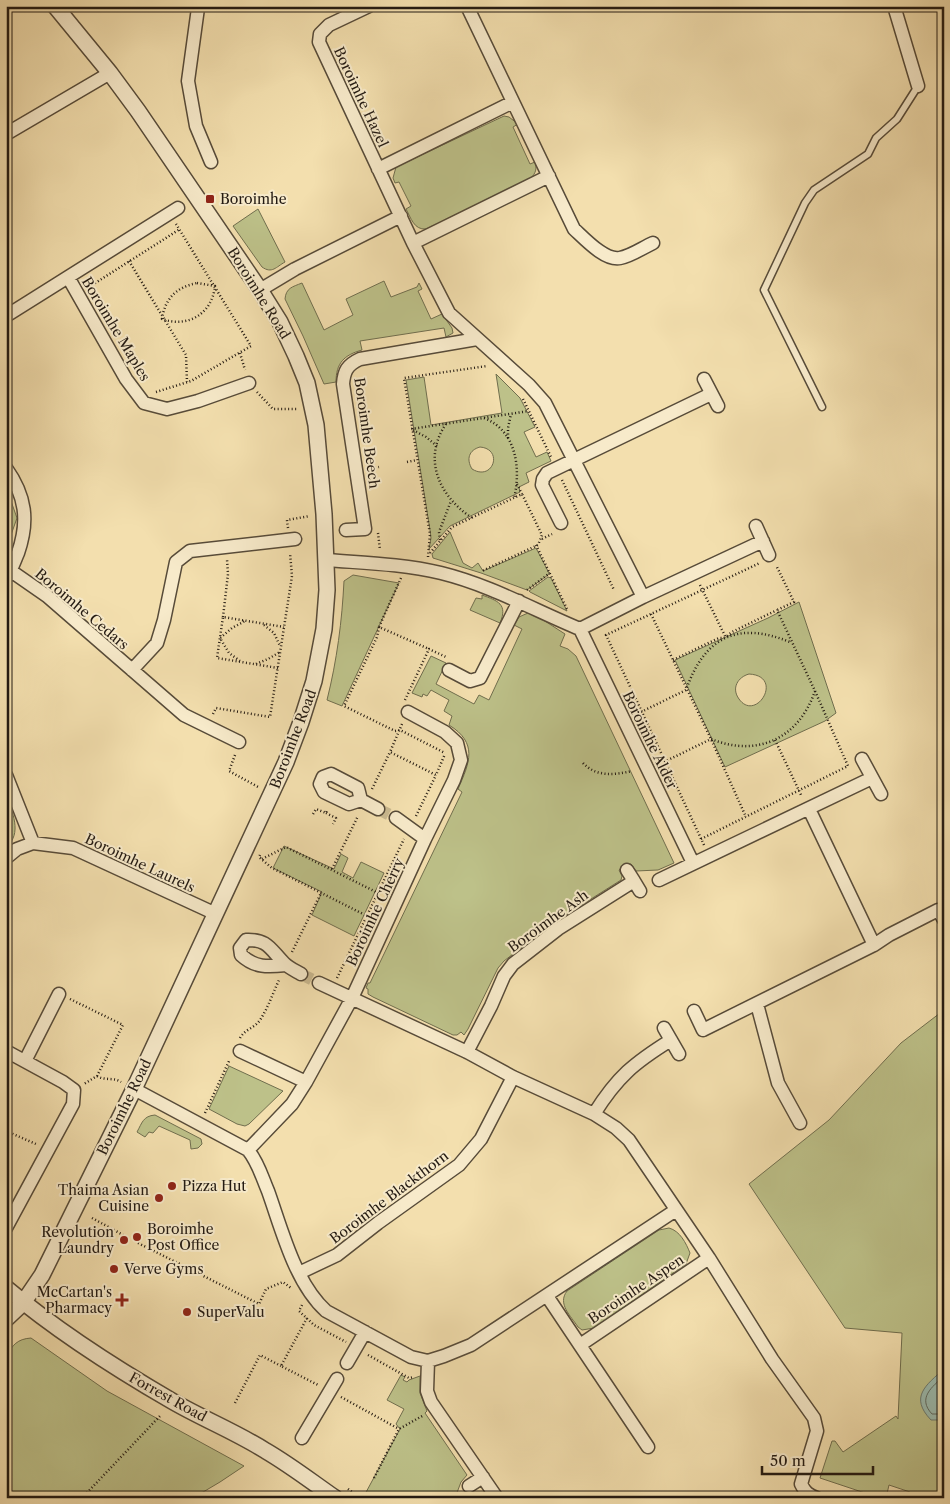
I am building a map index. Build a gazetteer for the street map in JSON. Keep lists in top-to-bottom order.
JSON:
{
  "streets": {
    "street": [
      "Boroimhe Hazel",
      "Boroimhe Road",
      "Boroimhe Maples",
      "Boroimhe Beech",
      "Boroimhe Cedars",
      "Boroimhe Alder",
      "Boroimhe Laurels",
      "Boroimhe Cherry",
      "Boroimhe Ash",
      "Boroimhe Blackthorn",
      "Boroimhe Aspen",
      "Forrest Road"
    ]
  },
  "crossings": [
    ["Boroimhe Hazel", "Boroimhe Beech"],
    ["Boroimhe Road", "Boroimhe Laurels"],
    ["Boroimhe Road", "Forrest Road"]
  ],
  "places": {
    "transit": ["Boroimhe"],
    "other": [
      "Pizza Hut",
      "Thaima Asian Cuisine",
      "Boroimhe Post Office",
      "Revolution Laundry",
      "Verve Gyms",
      "SuperValu"
    ],
    "health": ["McCartan's Pharmacy"]
  },
  "scale_bar": "50 m"
}
